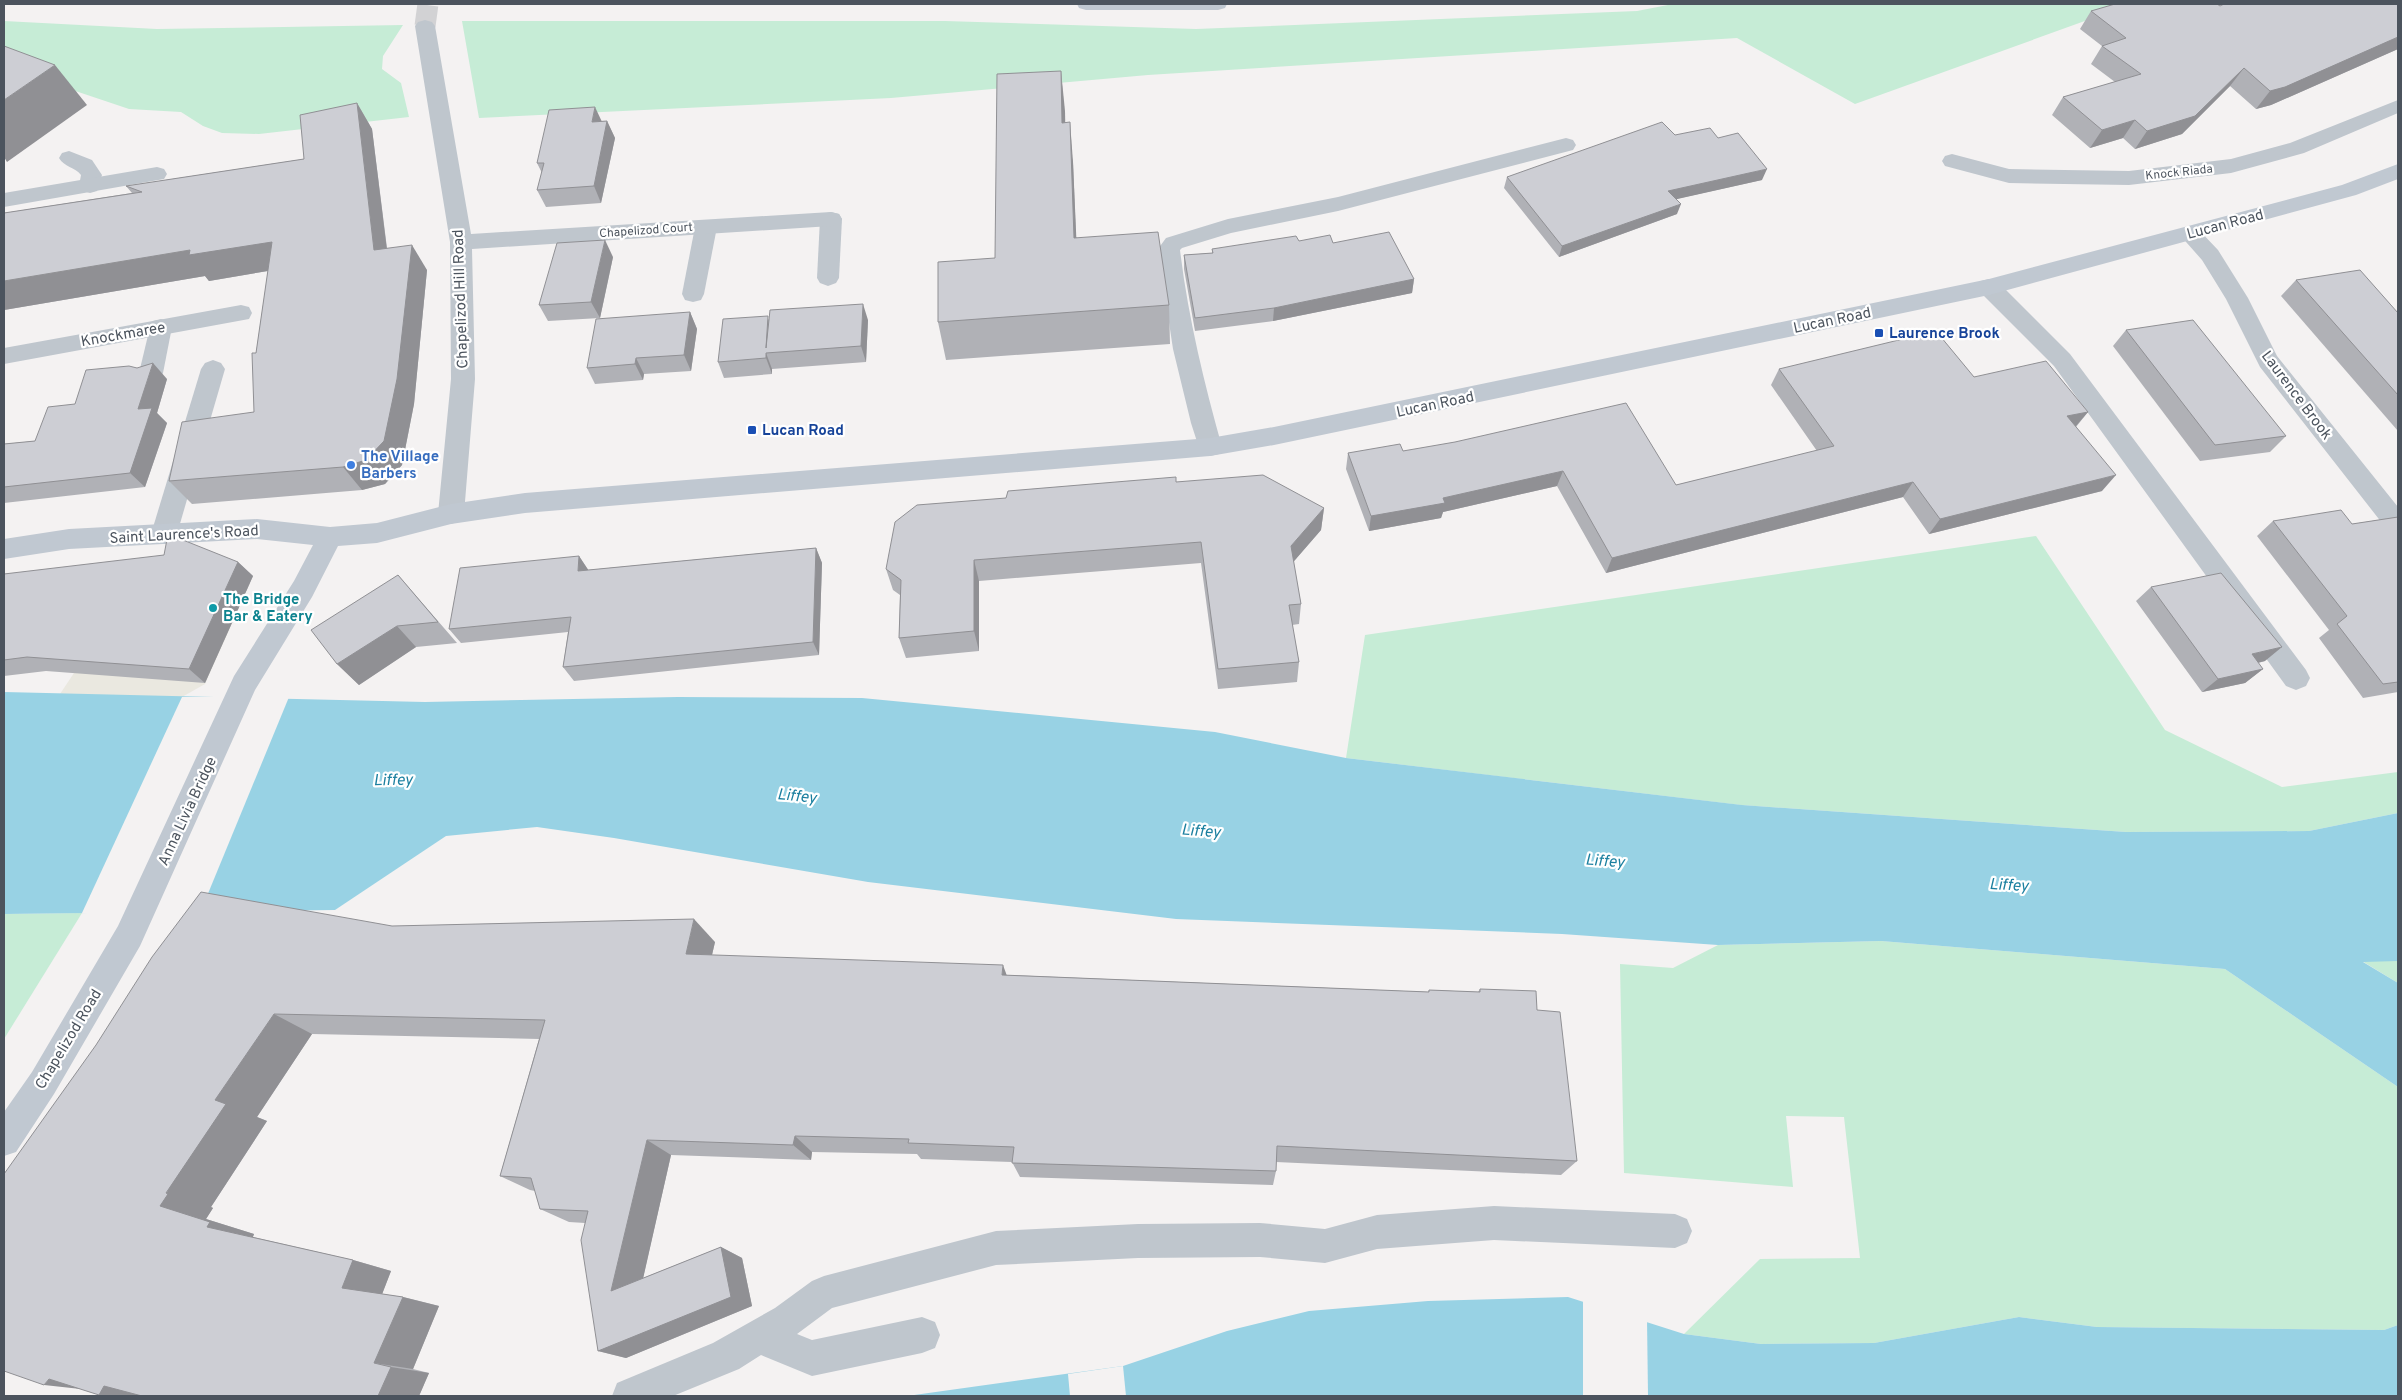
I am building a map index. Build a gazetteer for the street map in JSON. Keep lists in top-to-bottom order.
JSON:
{
  "streets": {
    "main road": [
      "Lucan Road",
      "Saint Laurence's Road",
      "Anna Livia Bridge",
      "Chapelizod Road"
    ],
    "street": [
      "Knock Riada",
      "Chapelizod Court",
      "Chapelizod Hill Road",
      "Knockmaree",
      "Laurence Brook"
    ]
  },
  "crossings": [
    ["Lucan Road", "Chapelizod Hill Road"],
    ["Lucan Road", "Laurence Brook"],
    ["Lucan Road", "Saint Laurence's Road"],
    ["Chapelizod Court", "Chapelizod Hill Road"],
    ["Chapelizod Hill Road", "Saint Laurence's Road"],
    ["Saint Laurence's Road", "Anna Livia Bridge"],
    ["Anna Livia Bridge", "Chapelizod Road"]
  ],
  "water": ["Liffey"],
  "places": {
    "transit": ["Laurence Brook", "Lucan Road"],
    "other": ["The Village Barbers", "The Bridge Bar & Eatery"]
  }
}
